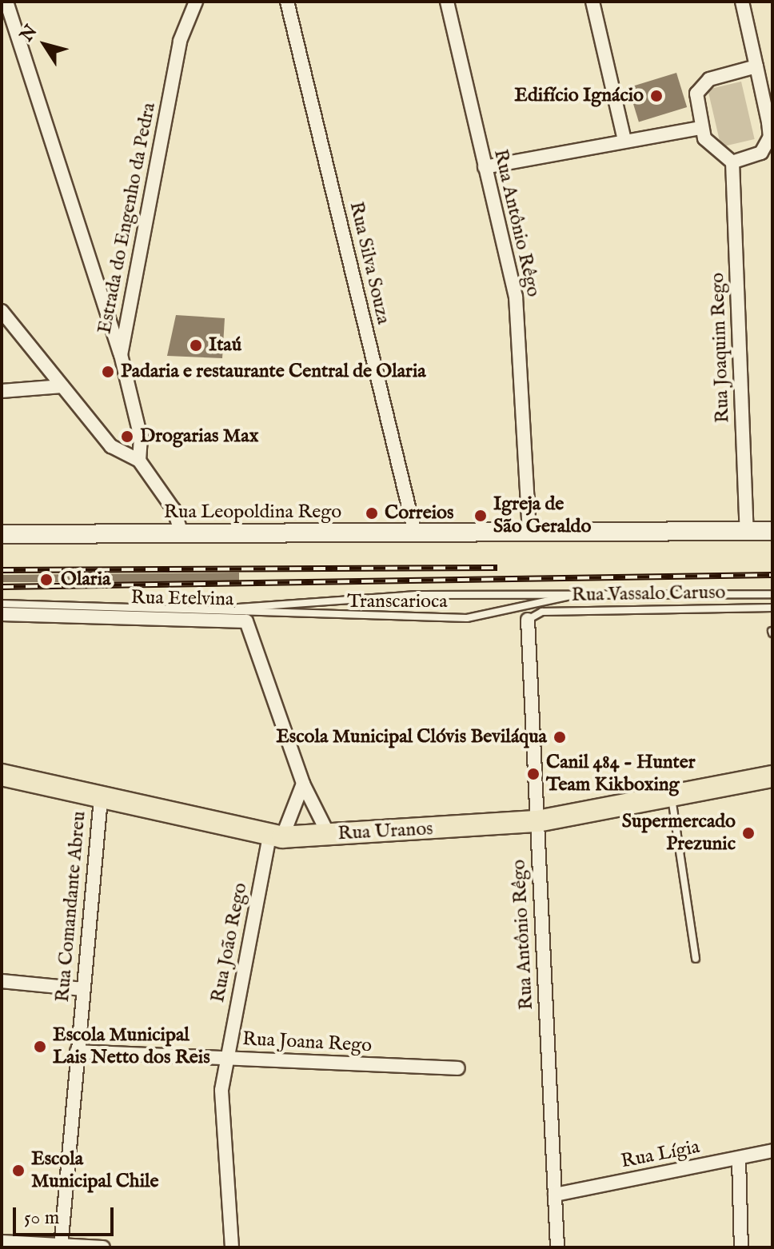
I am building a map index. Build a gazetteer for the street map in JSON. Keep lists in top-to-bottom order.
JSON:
{
  "streets": {
    "main road": ["Rua Leopoldina Rego", "Rua Uranos"],
    "street": [
      "Estrada do Engenho da Pedra",
      "Rua Antônio Rêgo",
      "Rua Silva Souza",
      "Rua Joaquim Rego",
      "Rua Etelvina",
      "Rua Comandante Abreu",
      "Rua João Rego",
      "Rua Joana Rego",
      "Rua Lígia"
    ],
    "lane": ["Rua Vassalo Caruso", "Transcarioca"]
  },
  "crossings": [
    ["Rua Antônio Rêgo", "Rua Leopoldina Rego"],
    ["Rua Antônio Rêgo", "Rua Vassalo Caruso"],
    ["Rua Antônio Rêgo", "Rua Uranos"],
    ["Rua Antônio Rêgo", "Rua Lígia"],
    ["Rua Silva Souza", "Rua Leopoldina Rego"],
    ["Rua Joaquim Rego", "Rua Leopoldina Rego"],
    ["Rua Etelvina", "Rua João Rego"],
    ["Rua Uranos", "Rua Comandante Abreu"],
    ["Rua Uranos", "Rua João Rego"],
    ["Rua Comandante Abreu", "Rua Joana Rego"],
    ["Rua João Rego", "Rua Joana Rego"]
  ],
  "places": [
    "Edifício Ignácio",
    "Itaú",
    "Padaria e restaurante Central de Olaria",
    "Drogarias Max",
    "Correios",
    "Igreja de São Geraldo",
    "Olaria",
    "Escola Municipal Clóvis Beviláqua",
    "Canil 484 - Hunter Team Kikboxing",
    "Supermercado Prezunic",
    "Escola Municipal Lais Netto dos Reis",
    "Escola Municipal Chile"
  ],
  "scale_bar": "50 m",
  "north": "top left"
}
